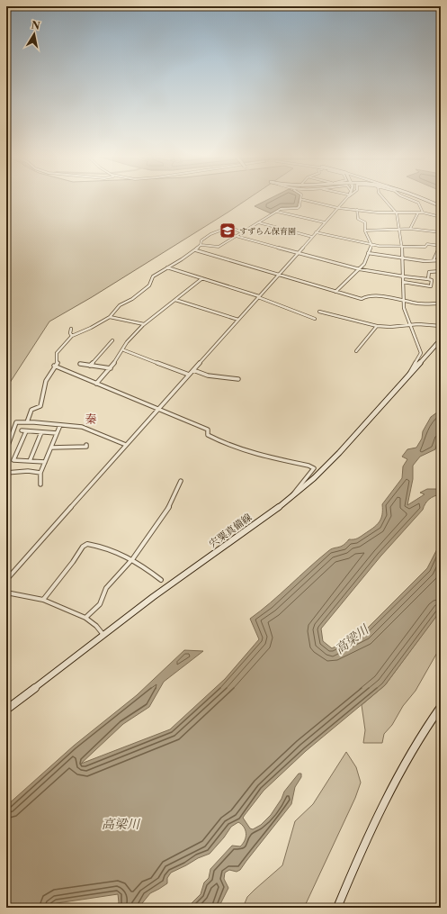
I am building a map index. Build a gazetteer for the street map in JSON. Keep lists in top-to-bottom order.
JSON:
{
  "streets": {
    "main road": ["宍粟真備線"]
  },
  "districts": ["秦"],
  "water": ["高梁川"],
  "places": {
    "school or university": ["すずらん保育園"]
  },
  "north": "top"
}
